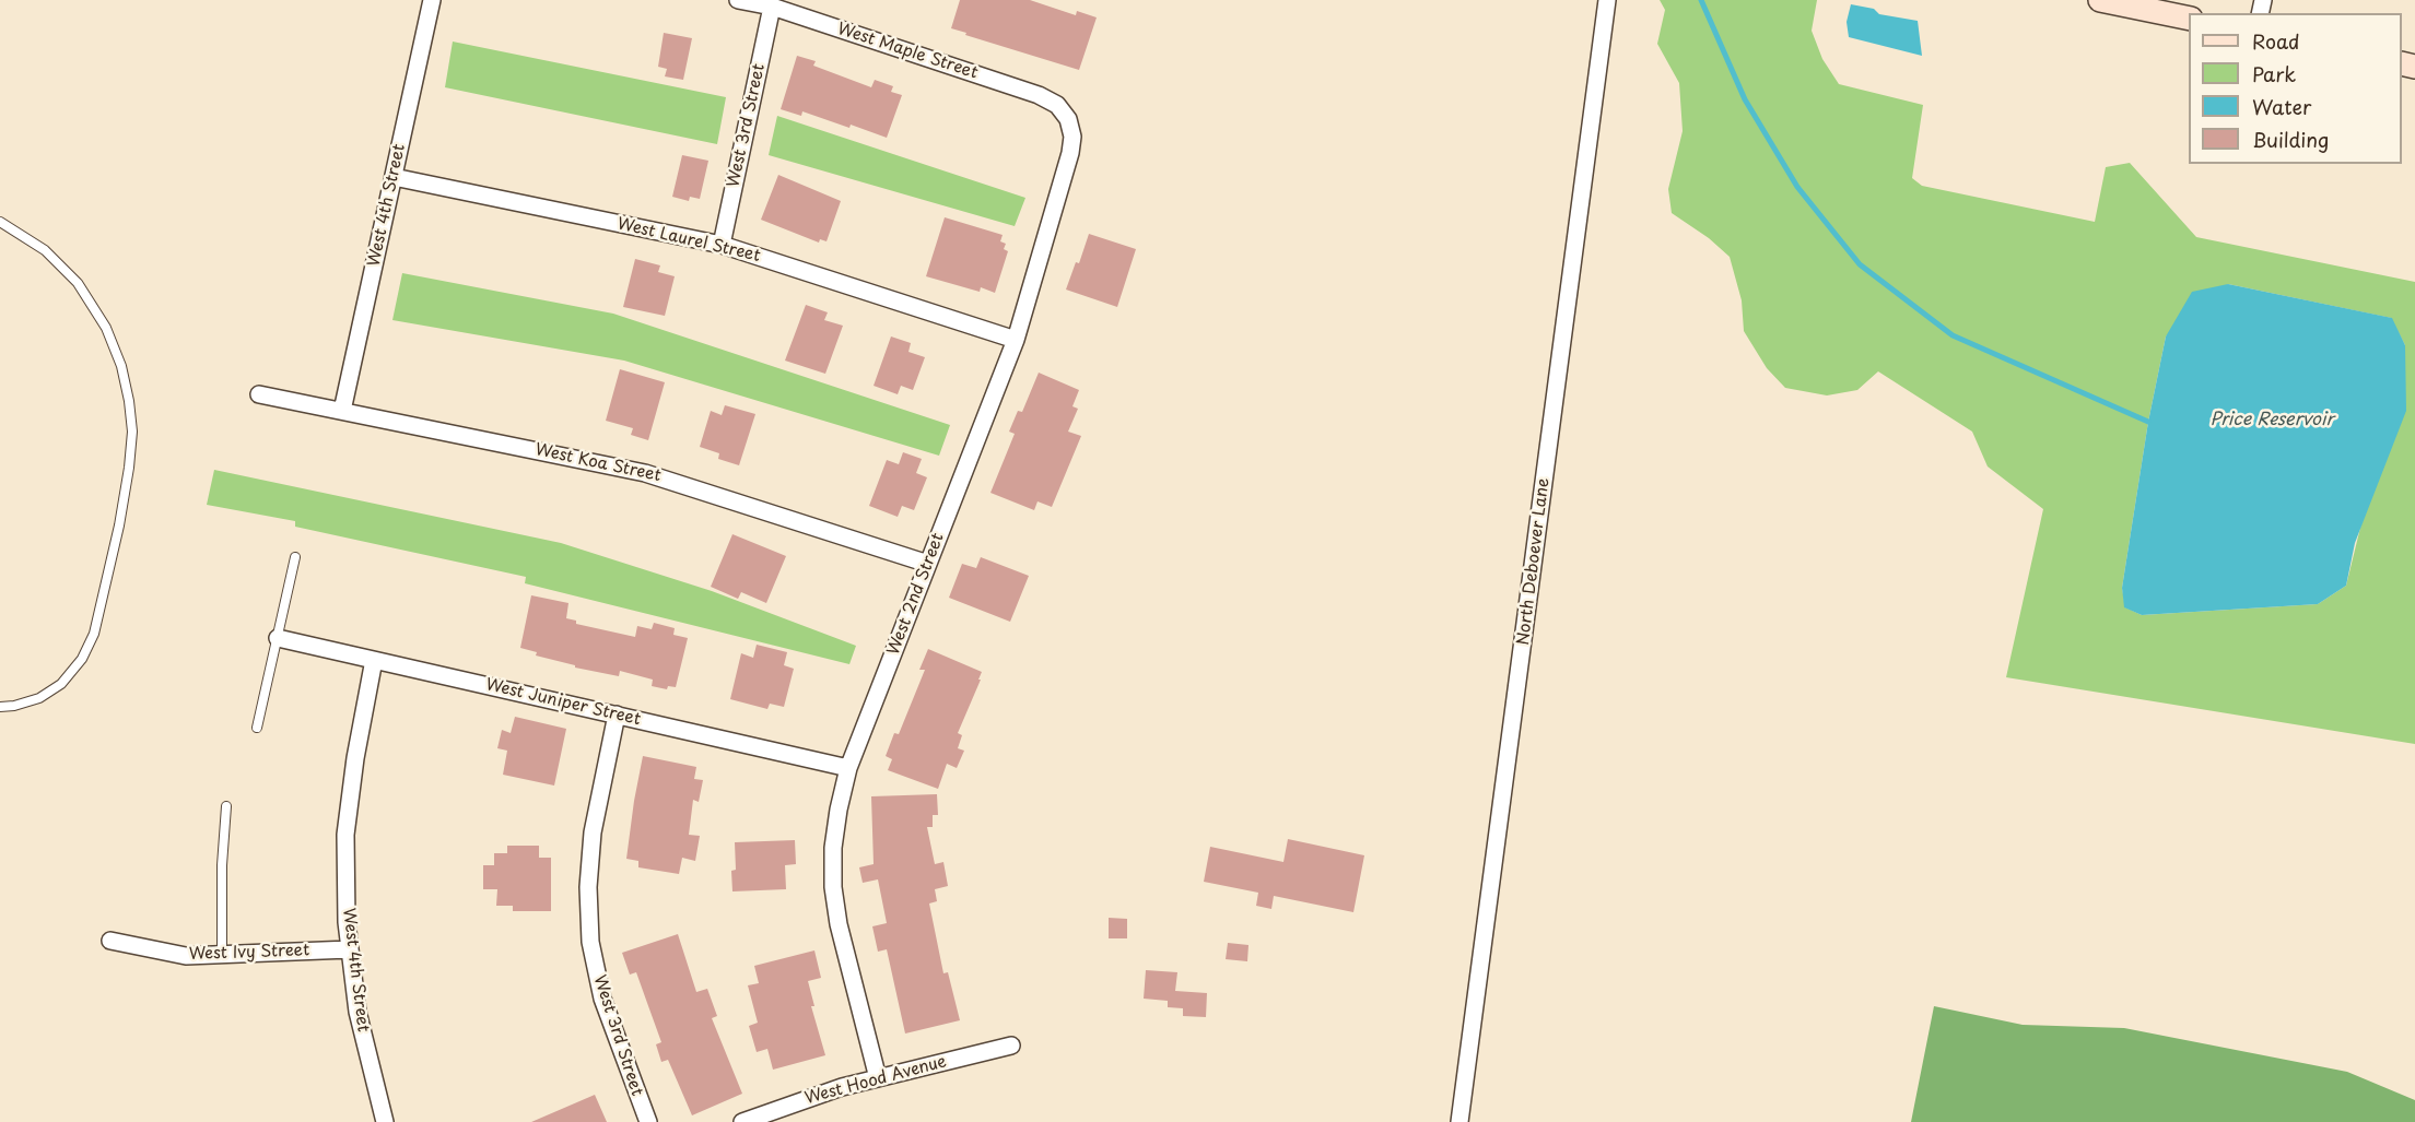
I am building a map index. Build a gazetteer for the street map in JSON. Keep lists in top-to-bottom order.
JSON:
{
  "streets": {
    "street": [
      "West Maple Street",
      "West 3rd Street",
      "West 4th Street",
      "West Laurel Street",
      "West Koa Street",
      "North Deboever Lane",
      "West 2nd Street",
      "West Juniper Street",
      "West Ivy Street",
      "West Hood Avenue"
    ]
  },
  "crossings": [
    ["West Maple Street", "West 3rd Street"],
    ["West Maple Street", "West 2nd Street"],
    ["West 3rd Street", "West Laurel Street"],
    ["West 3rd Street", "West Juniper Street"],
    ["West 4th Street", "West Laurel Street"],
    ["West 4th Street", "West Koa Street"],
    ["West 4th Street", "West Juniper Street"],
    ["West 4th Street", "West Ivy Street"],
    ["West Laurel Street", "West 2nd Street"],
    ["West Koa Street", "West 2nd Street"],
    ["West 2nd Street", "West Juniper Street"],
    ["West 2nd Street", "West Hood Avenue"]
  ],
  "water": ["Price Reservoir"],
  "legend": [
    "Road",
    "Park",
    "Water",
    "Building"
  ]
}
